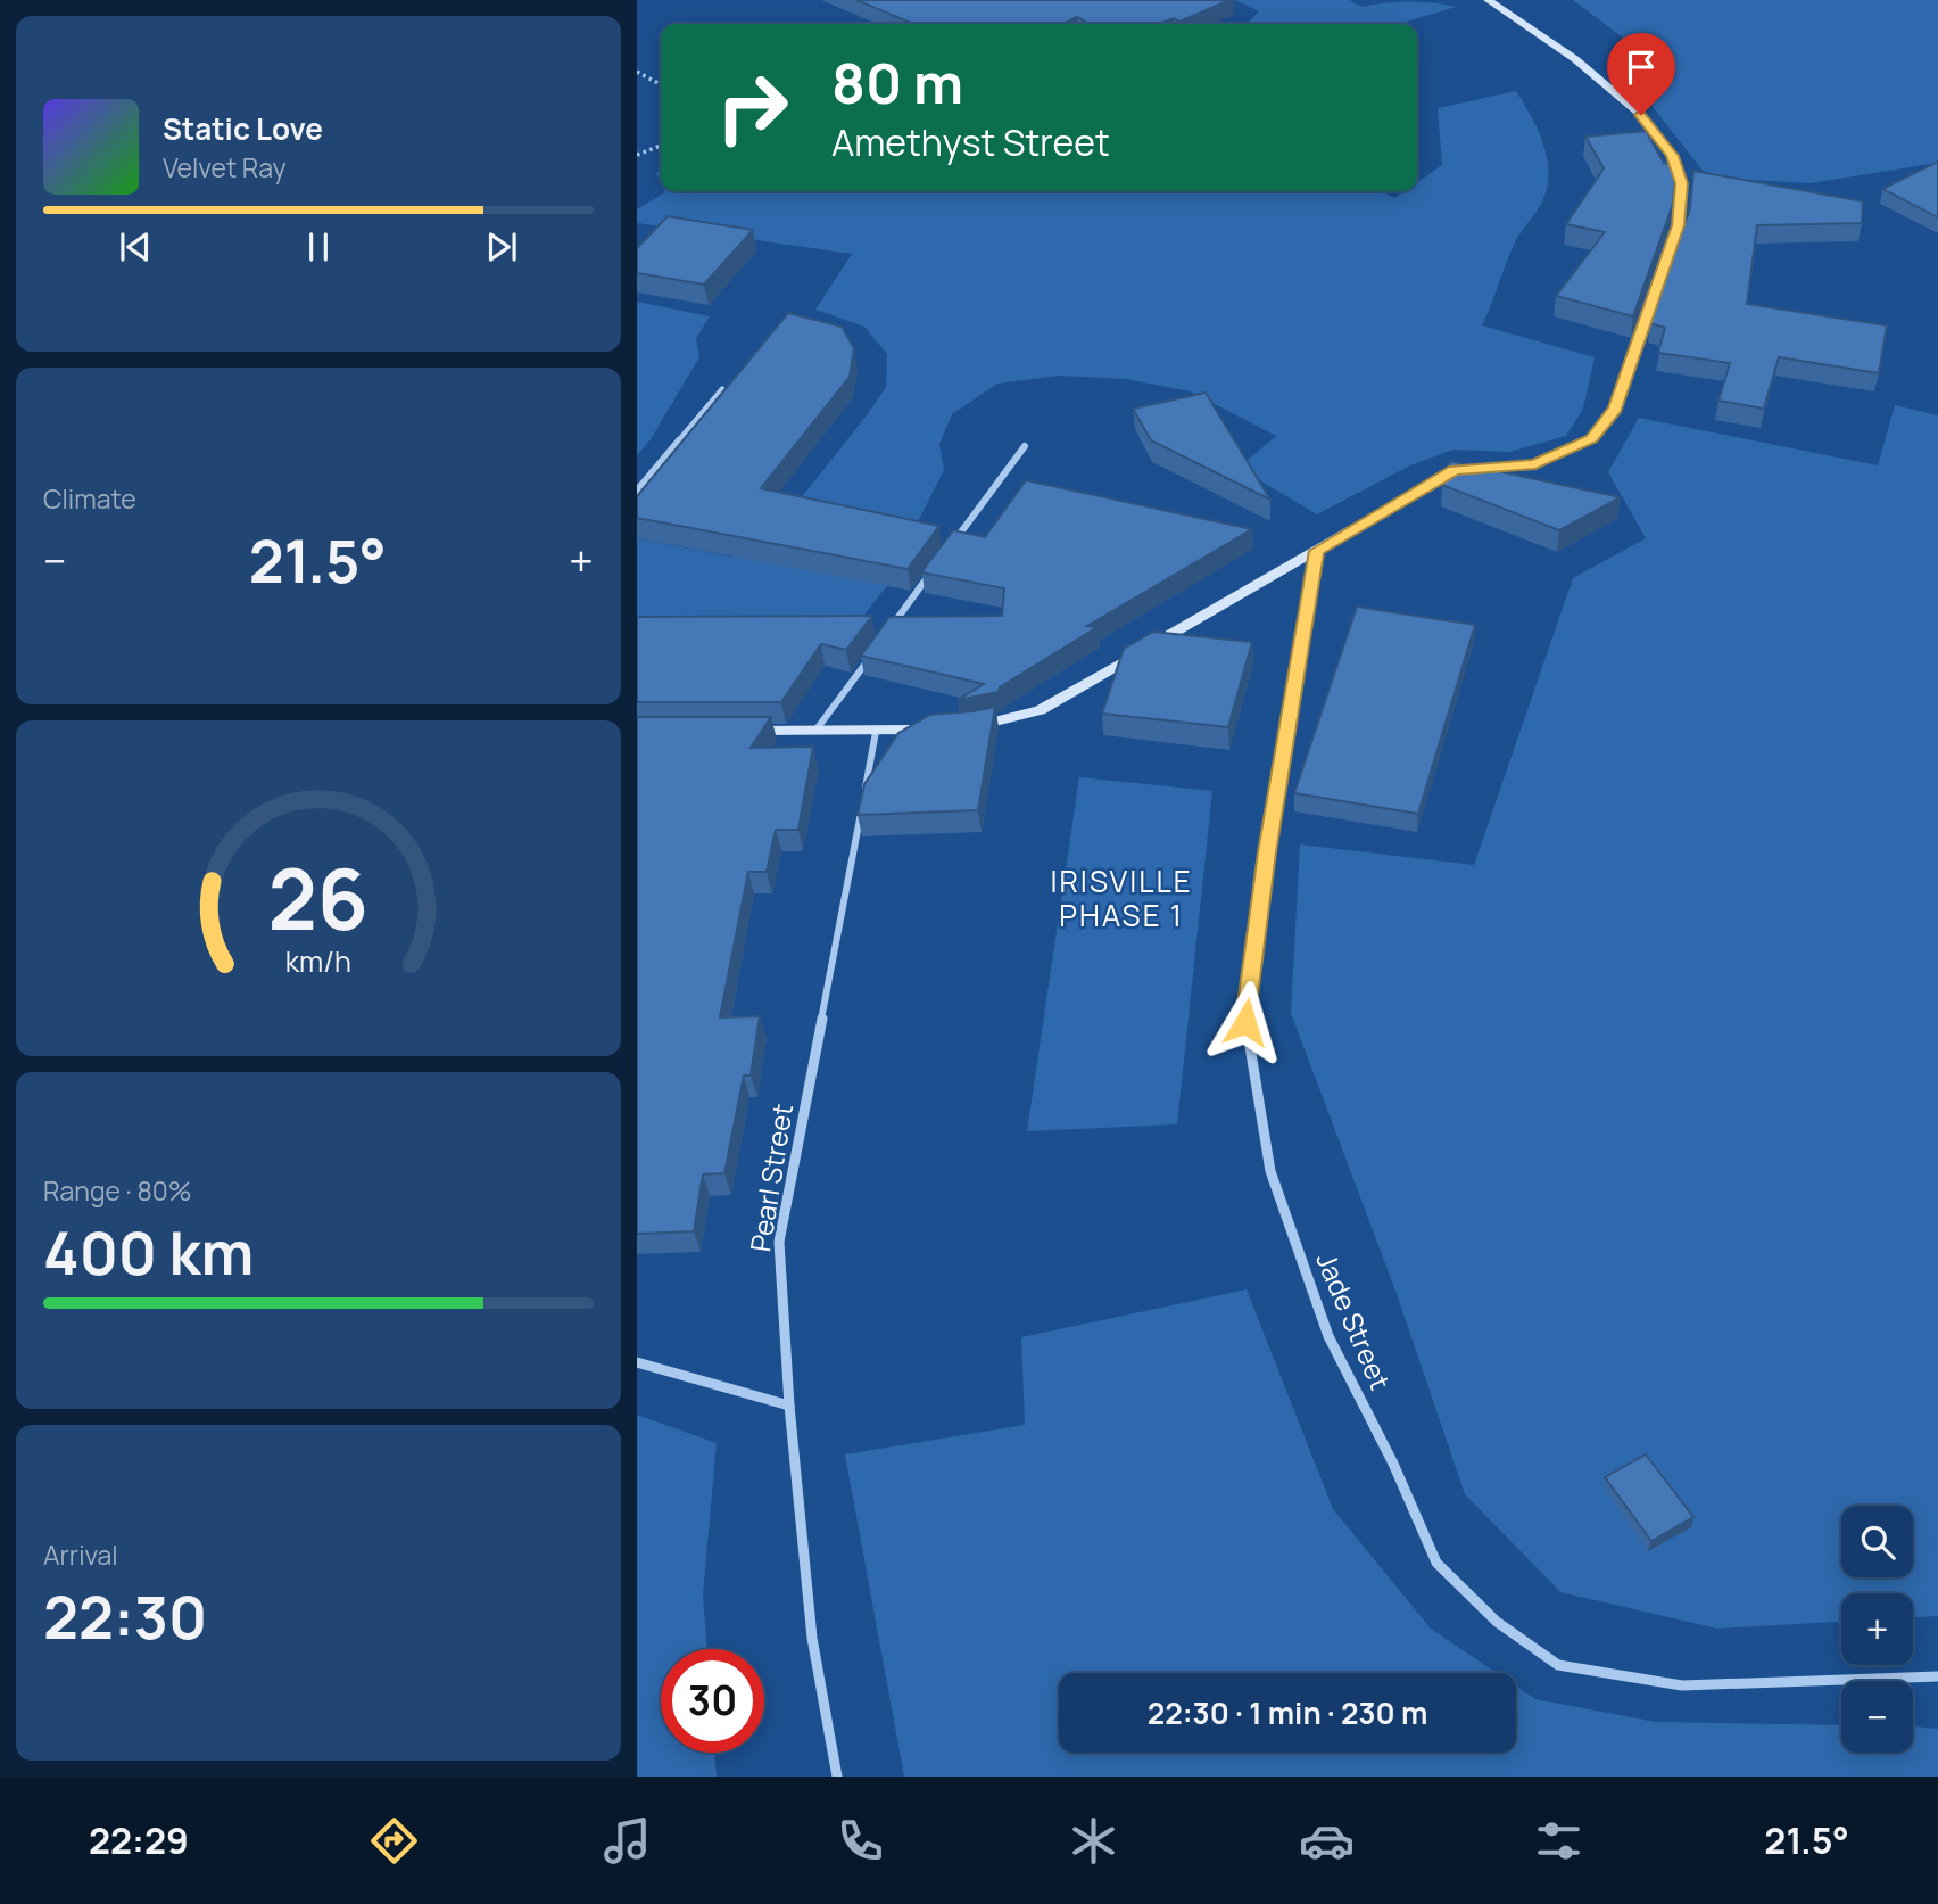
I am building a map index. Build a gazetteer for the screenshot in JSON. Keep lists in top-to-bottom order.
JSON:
{
  "streets": {
    "street": ["Pearl Street", "Jade Street"]
  },
  "districts": ["IRISVILLE PHASE 1"],
  "page": {
    "turn": ["80 m", "Amethyst Street"],
    "song": ["Static Love", "Velvet Ray"],
    "tile": [
      "Climate",
      ["Range · 80%", "400 km"],
      ["Arrival", "22:30"]
    ],
    "heat": ["−", "21.5°", "+"],
    "map_buttons": ["+", "−"],
    "limit": "30",
    "trip": "22:30 · 1 min · 230 m",
    "tabs": ["22:29", "21.5°"],
    "gauge": ["26", "km/h"]
  }
}
